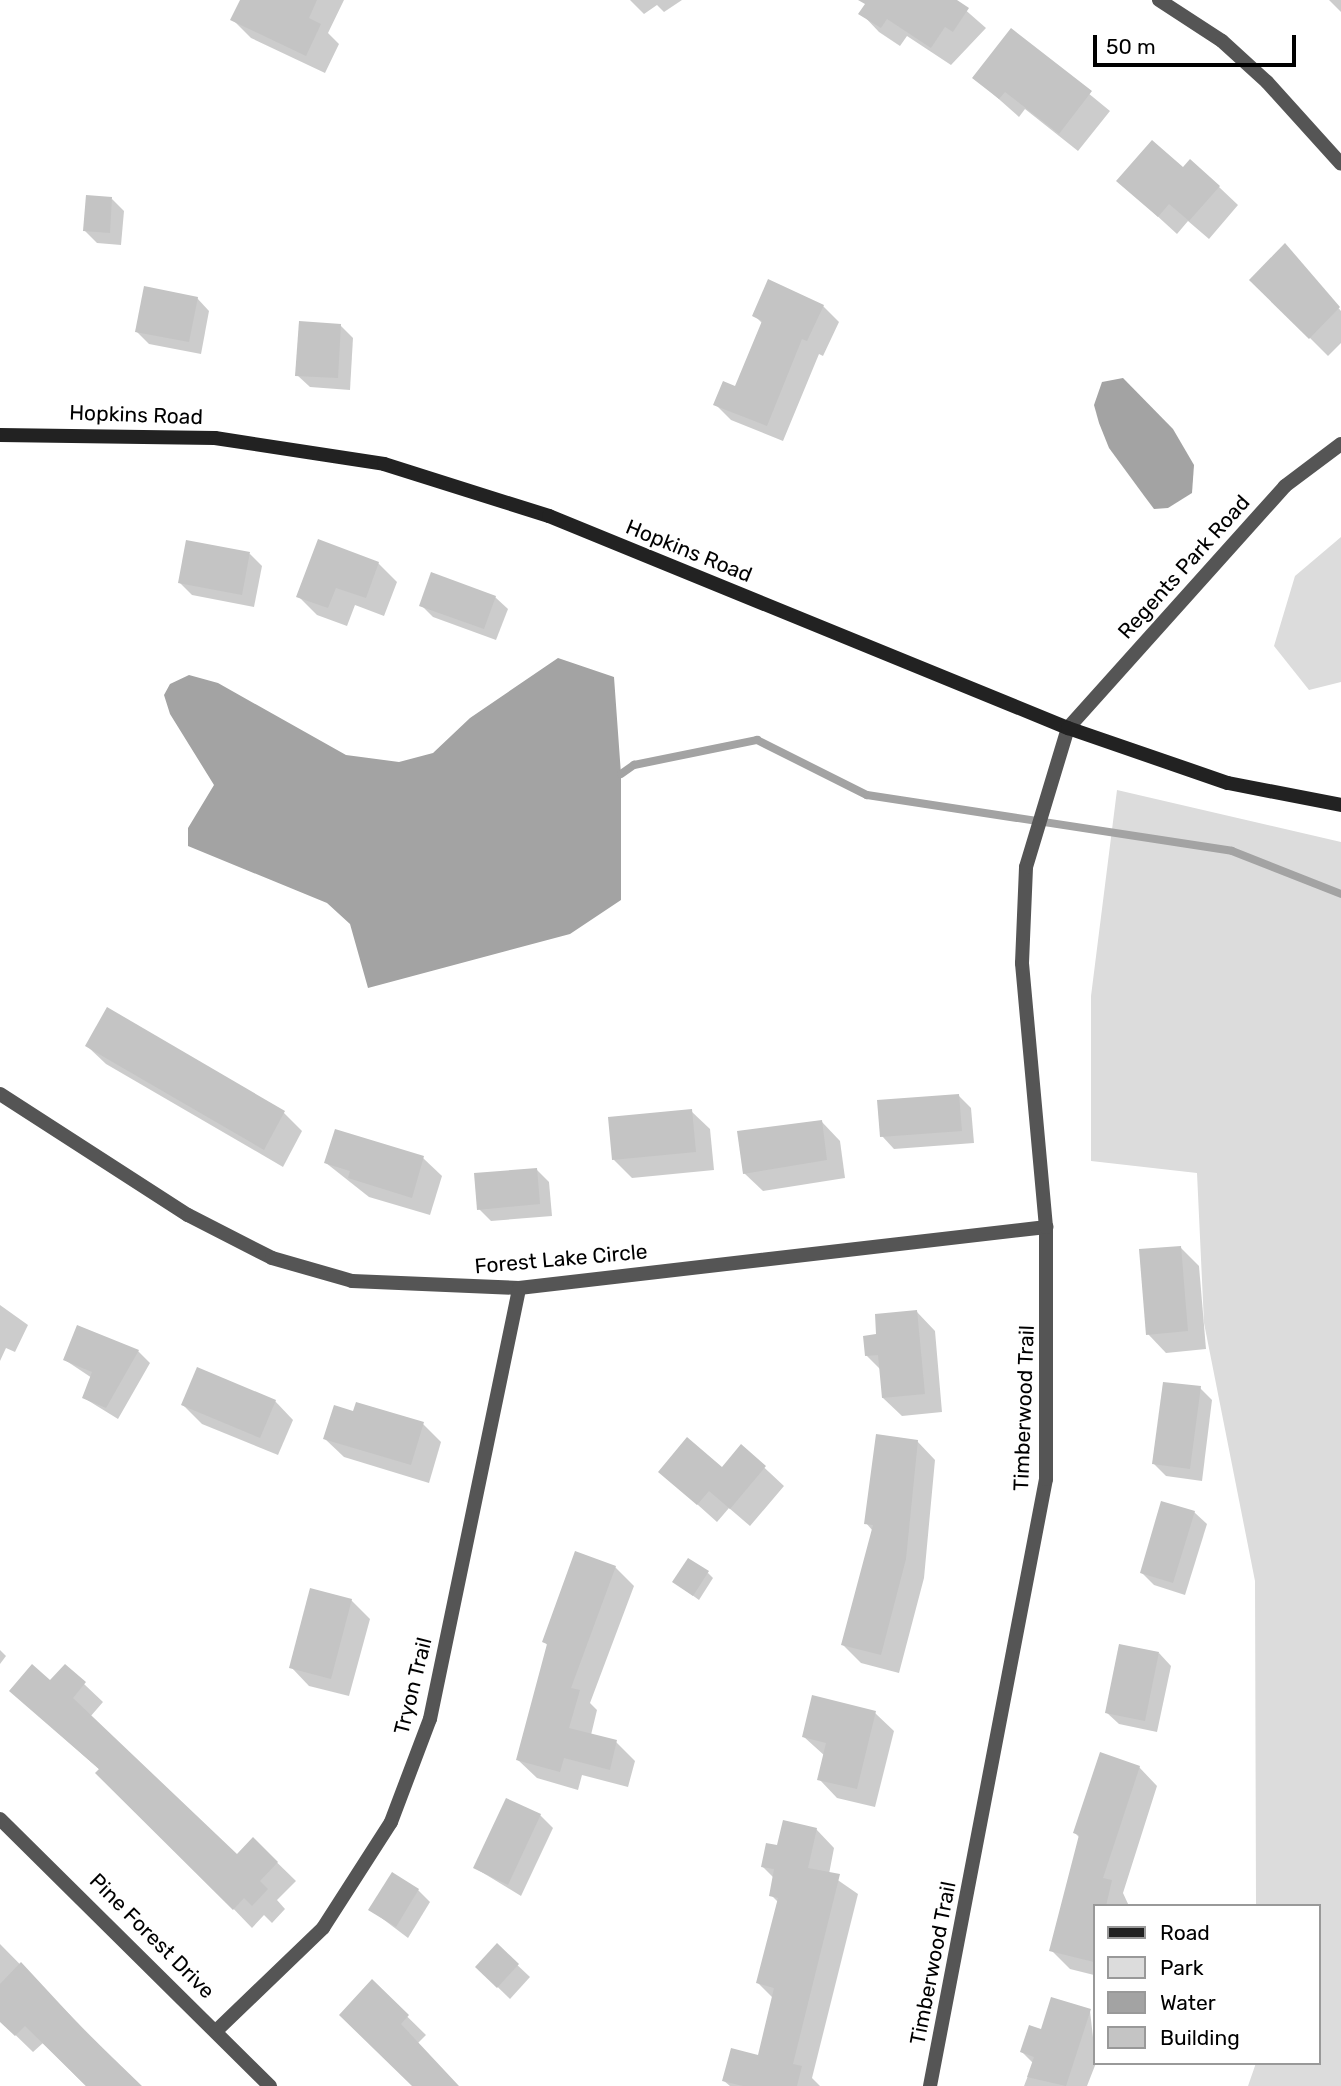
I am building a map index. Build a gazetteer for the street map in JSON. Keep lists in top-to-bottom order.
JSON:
{
  "streets": {
    "main road": ["Hopkins Road"],
    "street": [
      "Regents Park Road",
      "Forest Lake Circle",
      "Timberwood Trail",
      "Tryon Trail",
      "Pine Forest Drive"
    ]
  },
  "crossings": [
    ["Hopkins Road", "Regents Park Road"],
    ["Hopkins Road", "Timberwood Trail"],
    ["Regents Park Road", "Timberwood Trail"],
    ["Forest Lake Circle", "Timberwood Trail"],
    ["Forest Lake Circle", "Tryon Trail"],
    ["Tryon Trail", "Pine Forest Drive"]
  ],
  "legend": [
    "Road",
    "Park",
    "Water",
    "Building"
  ],
  "scale_bar": "50 m"
}
